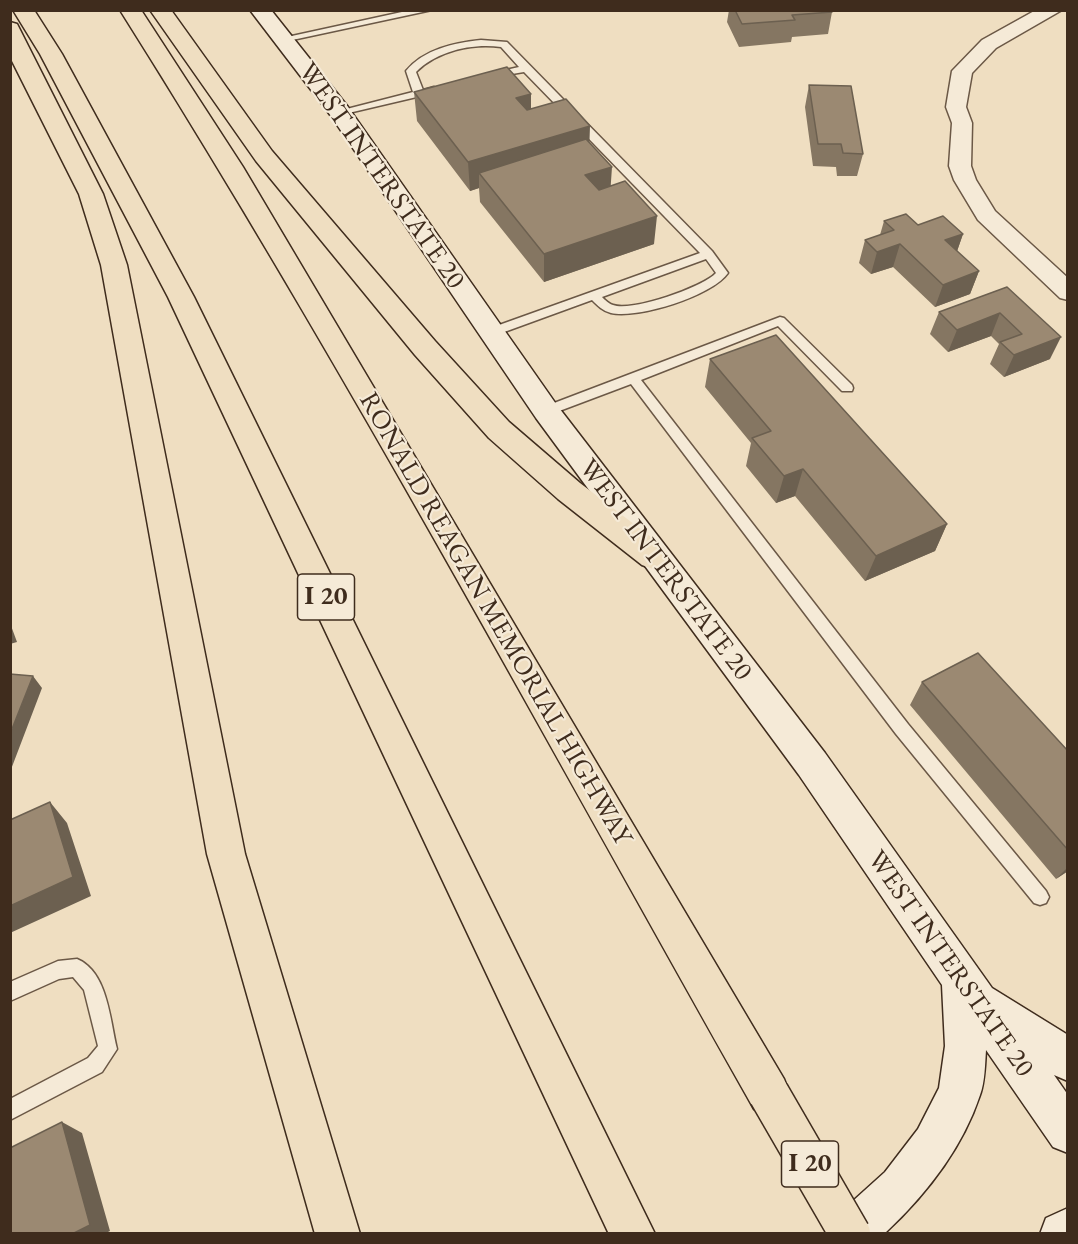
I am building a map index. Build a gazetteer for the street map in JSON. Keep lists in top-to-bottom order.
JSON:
{
  "streets": {
    "highway": ["I 20", "RONALD REAGAN MEMORIAL HIGHWAY"],
    "main road": ["WEST INTERSTATE 20"]
  }
}
